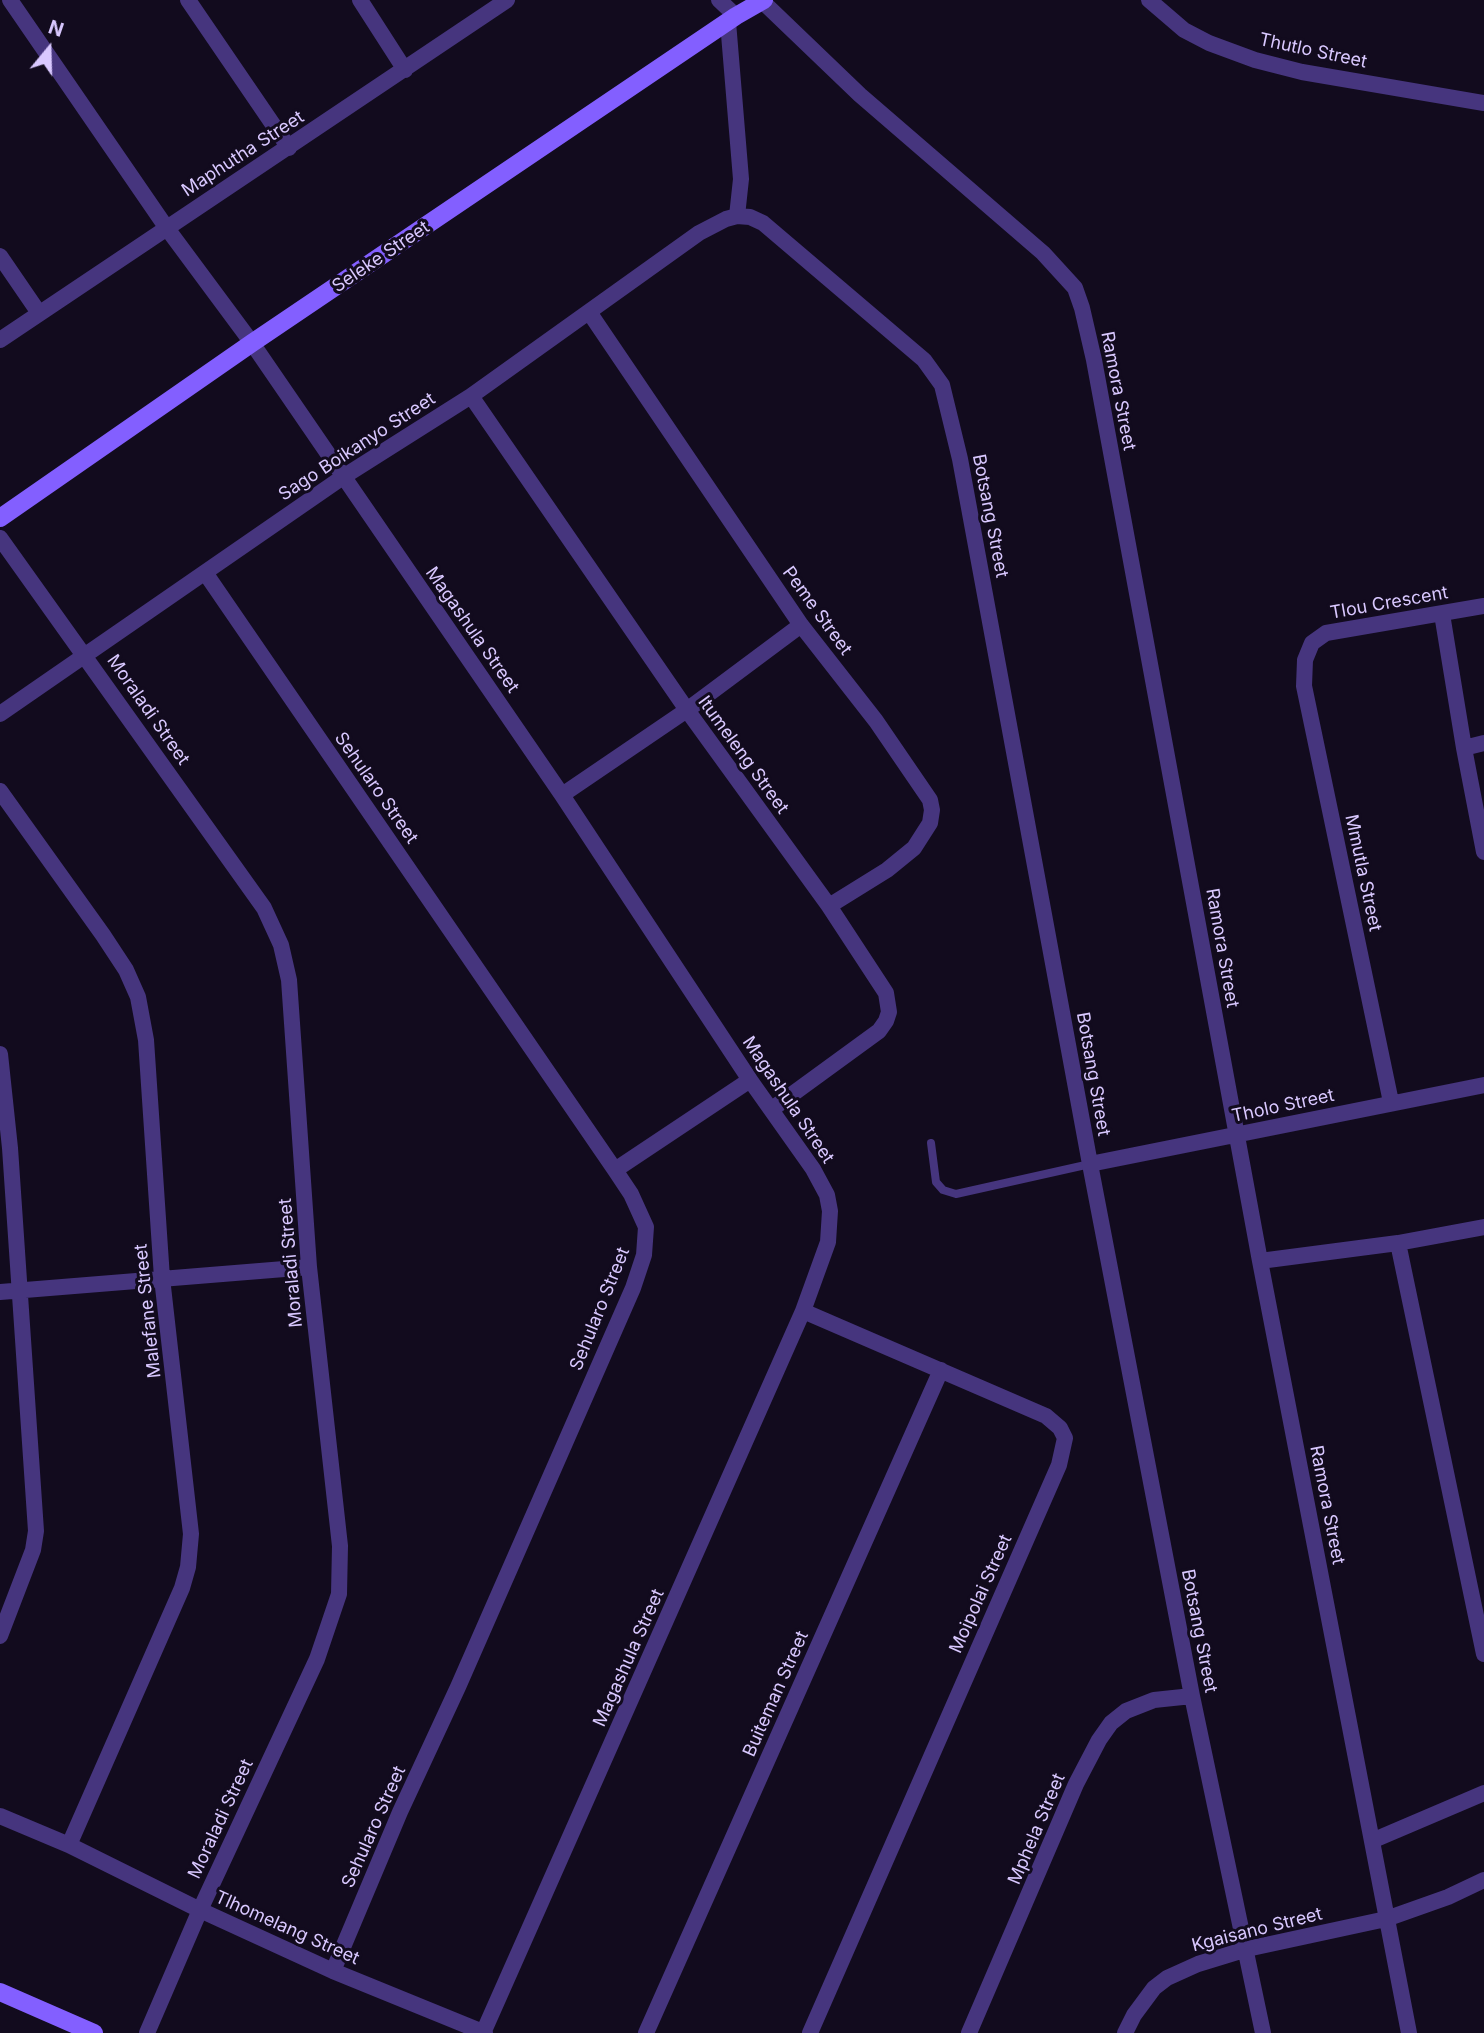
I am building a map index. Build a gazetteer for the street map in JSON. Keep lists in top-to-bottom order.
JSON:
{
  "streets": {
    "street": [
      "Thutlo Street",
      "Maphutha Street",
      "Seleke Street",
      "Ramora Street",
      "Sago Boikanyo Street",
      "Botsang Street",
      "Tlou Crescent",
      "Peme Street",
      "Magashula Street",
      "Moraladi Street",
      "Itumeleng Street",
      "Sehularo Street",
      "Mmutla Street",
      "Tholo Street",
      "Malefane Street",
      "Moipolai Street",
      "Buiteman Street",
      "Mphela Street",
      "Tlhomelang Street",
      "Kgaisano Street"
    ]
  },
  "crossings": [
    ["Maphutha Street", "Magashula Street"],
    ["Seleke Street", "Ramora Street"],
    ["Seleke Street", "Magashula Street"],
    ["Ramora Street", "Tholo Street"],
    ["Ramora Street", "Kgaisano Street"],
    ["Sago Boikanyo Street", "Botsang Street"],
    ["Sago Boikanyo Street", "Peme Street"],
    ["Sago Boikanyo Street", "Magashula Street"],
    ["Sago Boikanyo Street", "Moraladi Street"],
    ["Sago Boikanyo Street", "Itumeleng Street"],
    ["Sago Boikanyo Street", "Sehularo Street"],
    ["Botsang Street", "Tholo Street"],
    ["Botsang Street", "Mphela Street"],
    ["Botsang Street", "Kgaisano Street"],
    ["Tlou Crescent", "Mmutla Street"],
    ["Peme Street", "Itumeleng Street"],
    ["Magashula Street", "Itumeleng Street"],
    ["Magashula Street", "Moipolai Street"],
    ["Magashula Street", "Tlhomelang Street"],
    ["Moraladi Street", "Tlhomelang Street"],
    ["Sehularo Street", "Tlhomelang Street"],
    ["Mmutla Street", "Tholo Street"],
    ["Malefane Street", "Tlhomelang Street"],
    ["Moipolai Street", "Buiteman Street"]
  ],
  "north": "top"
}
